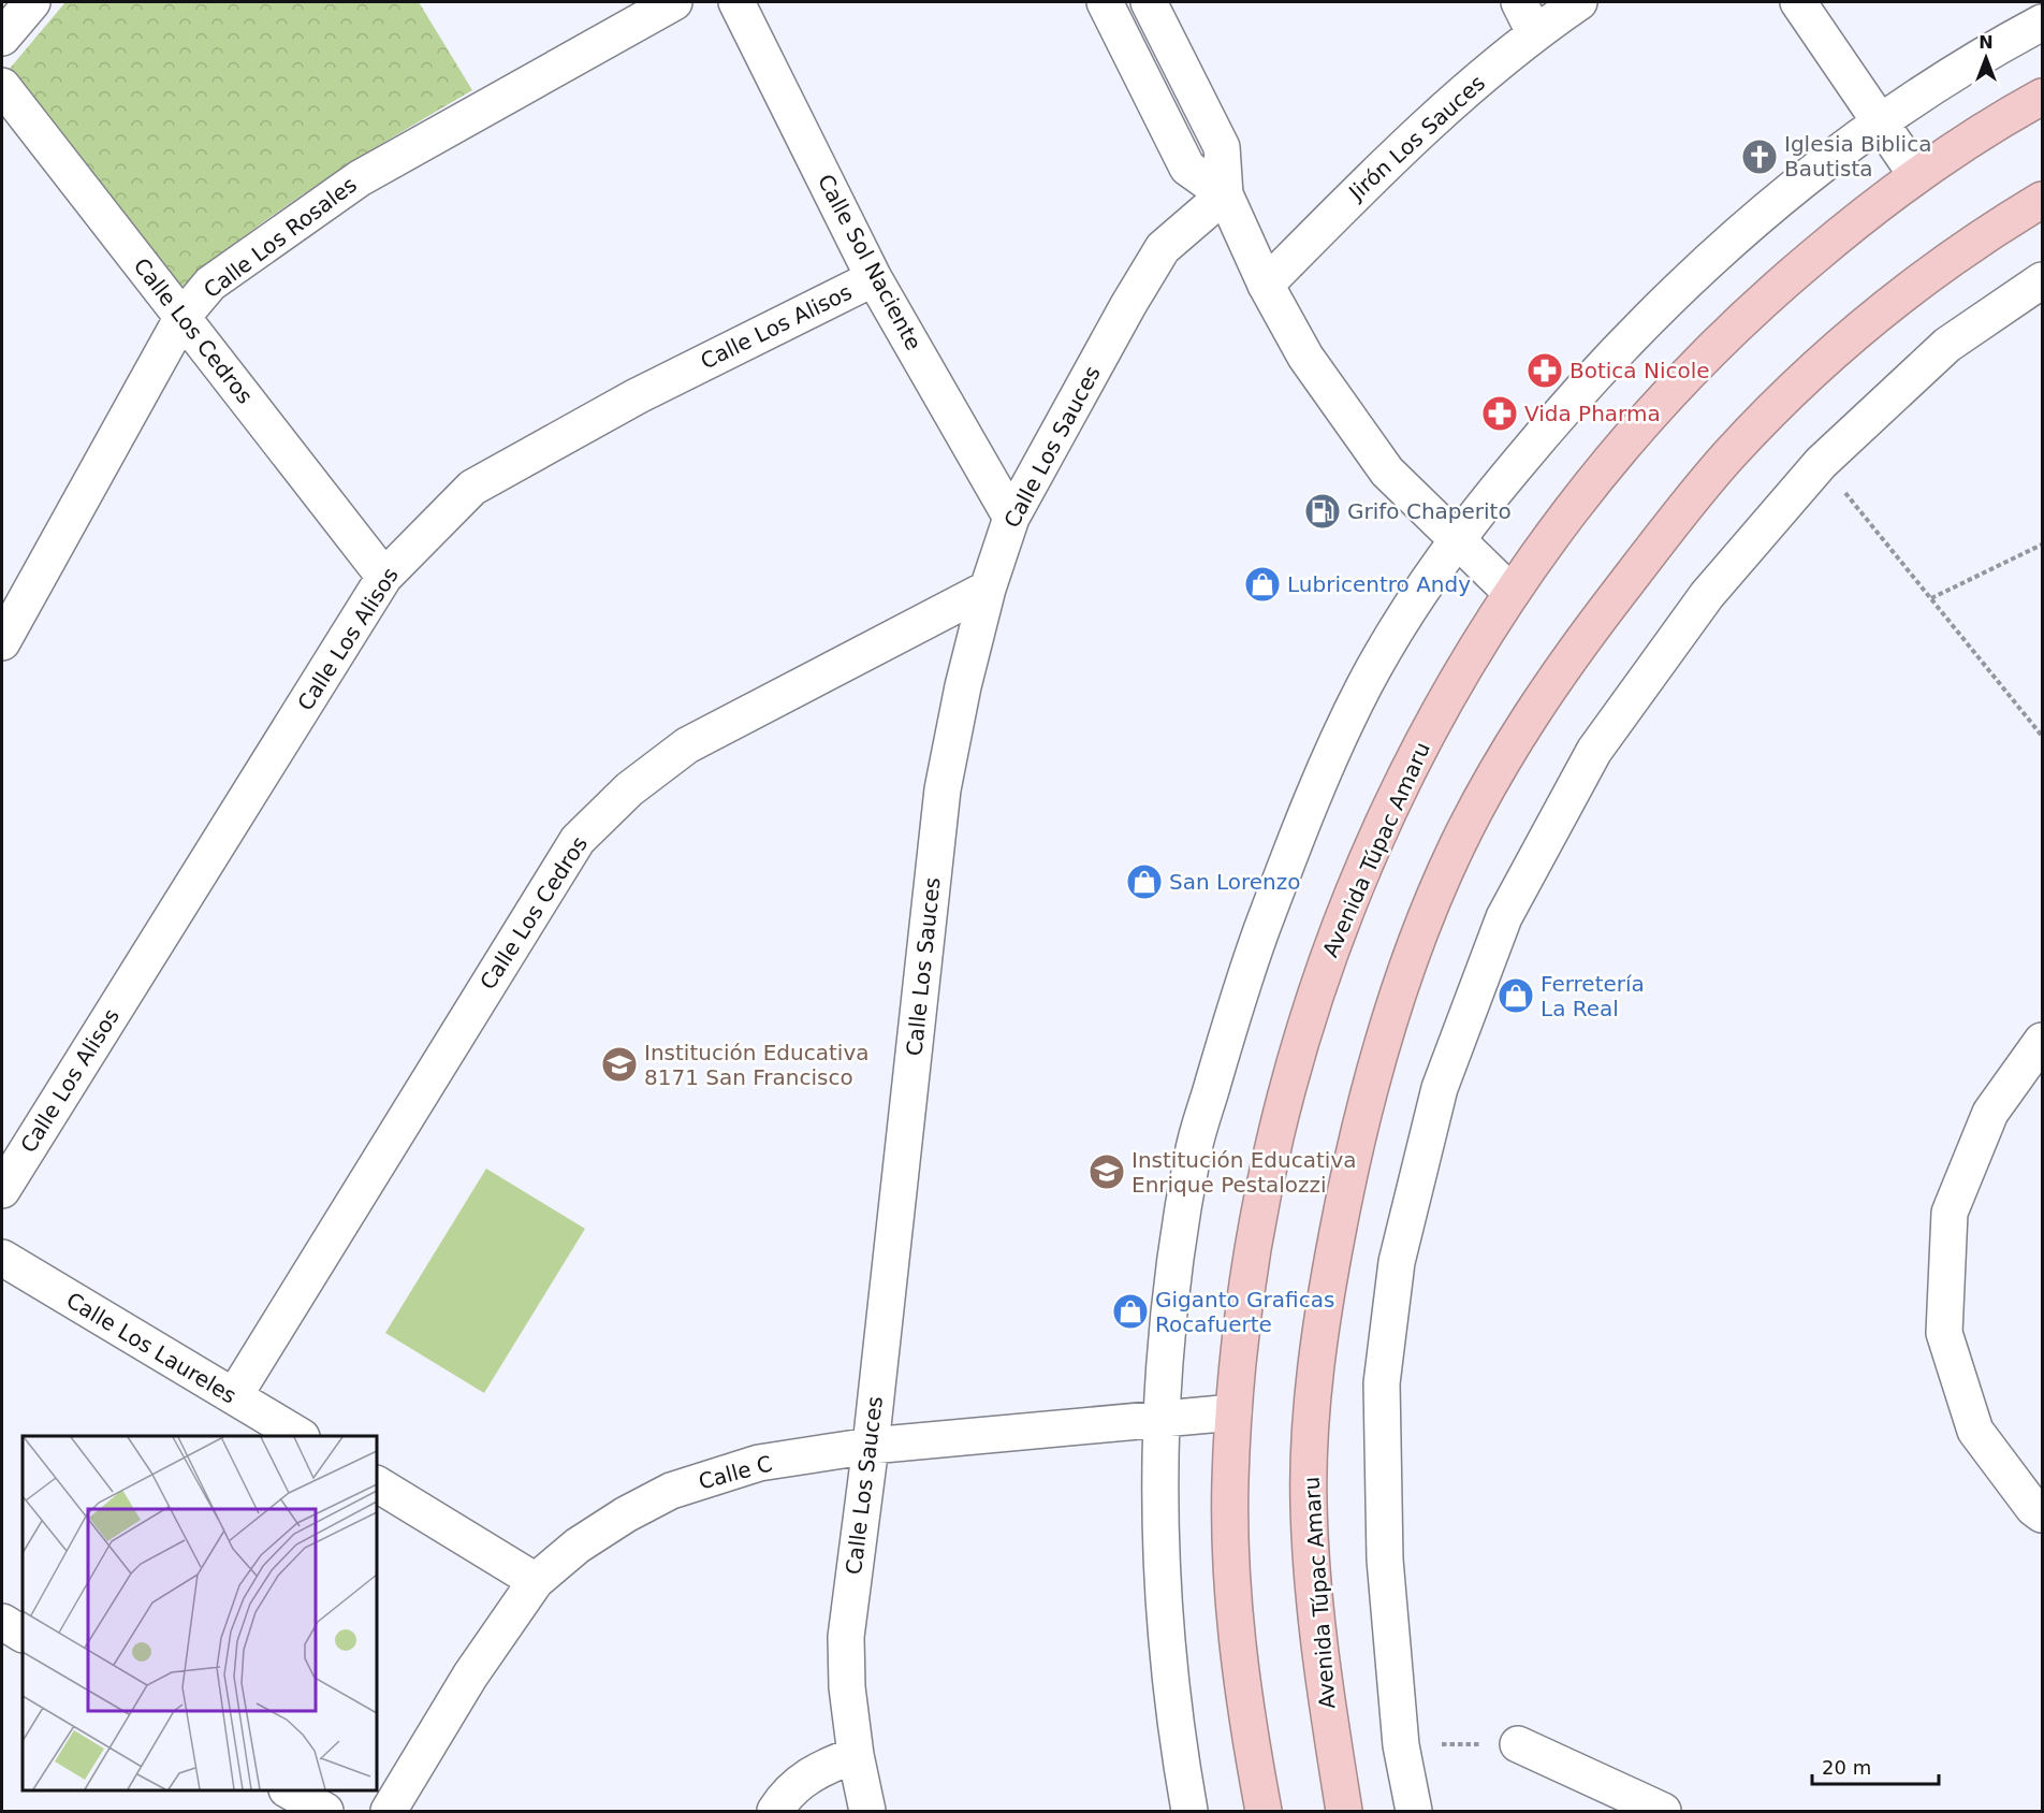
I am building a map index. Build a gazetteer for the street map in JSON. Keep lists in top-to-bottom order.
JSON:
{
  "streets": {
    "highway": ["Avenida Túpac Amaru"],
    "street": [
      "Jirón Los Sauces",
      "Calle Los Rosales",
      "Calle Sol Naciente",
      "Calle Los Alisos",
      "Calle Los Cedros",
      "Calle Los Sauces",
      "Calle Los Laureles",
      "Calle C"
    ]
  },
  "crossings": [
    ["Calle Los Rosales", "Calle Los Cedros"],
    ["Calle Sol Naciente", "Calle Los Alisos"],
    ["Calle Sol Naciente", "Calle Los Sauces"],
    ["Calle Los Alisos", "Calle Los Cedros"],
    ["Calle Los Cedros", "Calle Los Sauces"],
    ["Calle Los Cedros", "Calle Los Laureles"],
    ["Calle Los Sauces", "Calle C"],
    ["Avenida Túpac Amaru", "Calle C"]
  ],
  "places": {
    "church": ["Iglesia Biblica Bautista"],
    "pharmacy": ["Botica Nicole", "Vida Pharma"],
    "fuel station": ["Grifo Chaperito"],
    "shop": [
      "Lubricentro Andy",
      "San Lorenzo",
      "Ferretería La Real",
      "Giganto Graficas Rocafuerte"
    ],
    "school or university": ["Institución Educativa 8171 San Francisco", "Institución Educativa Enrique Pestalozzi"]
  },
  "scale_bar": "20 m",
  "north": "top"
}
